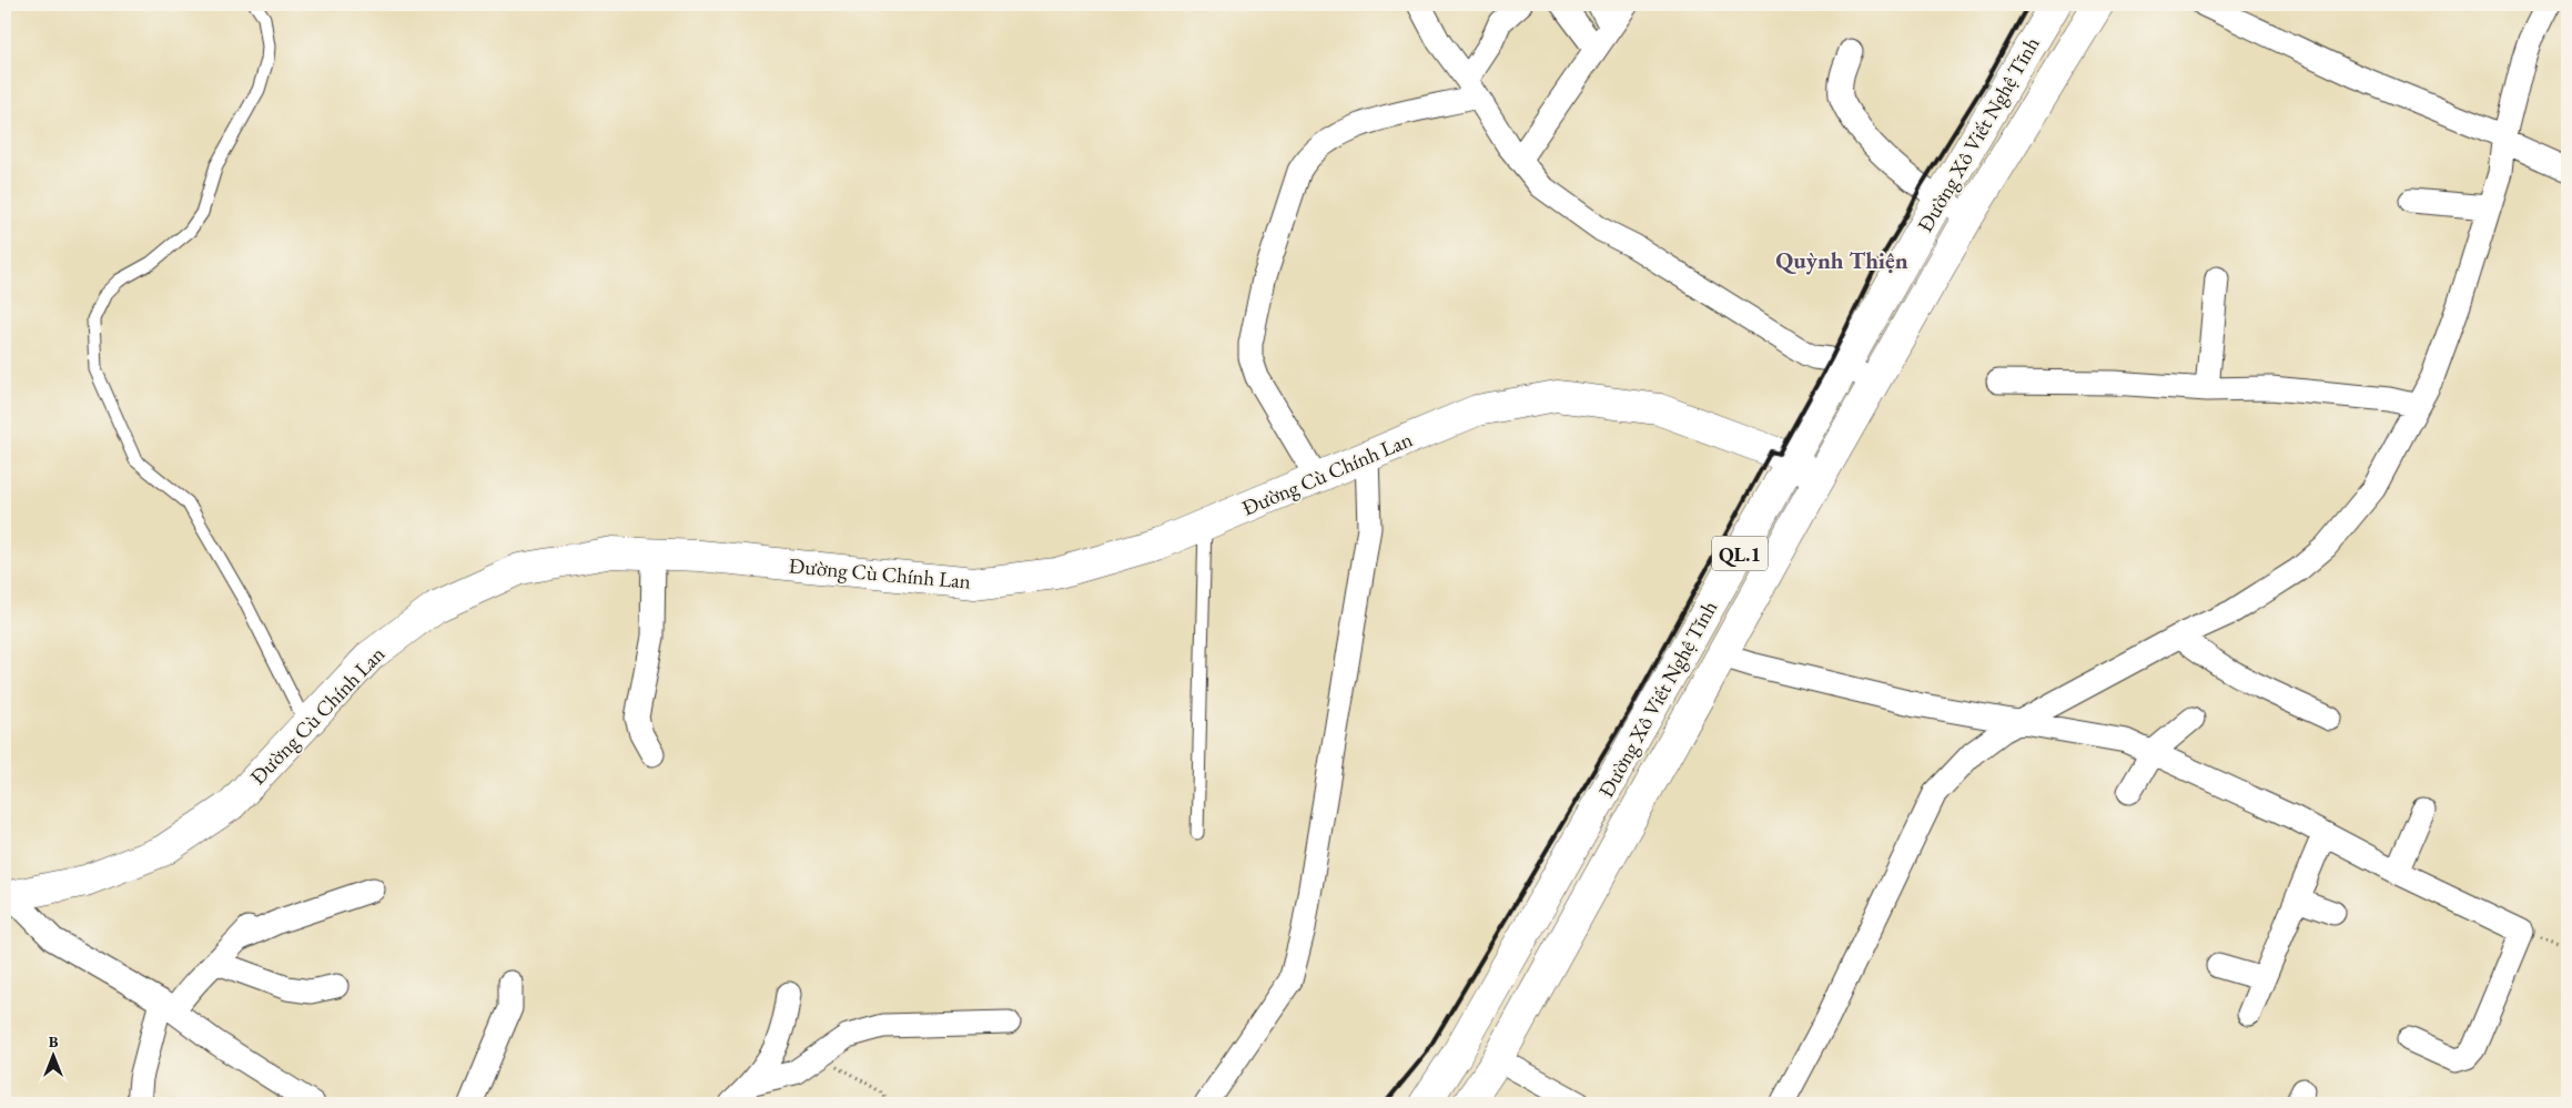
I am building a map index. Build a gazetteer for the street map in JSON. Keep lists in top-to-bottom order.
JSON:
{
  "streets": {
    "main road": ["Đường Xô Viết Nghệ Tĩnh", "Đường Cù Chính Lan", "QL.1"]
  },
  "crossings": [
    ["Đường Xô Viết Nghệ Tĩnh", "Đường Cù Chính Lan"]
  ],
  "districts": ["Quỳnh Thiện"],
  "north": "top"
}
